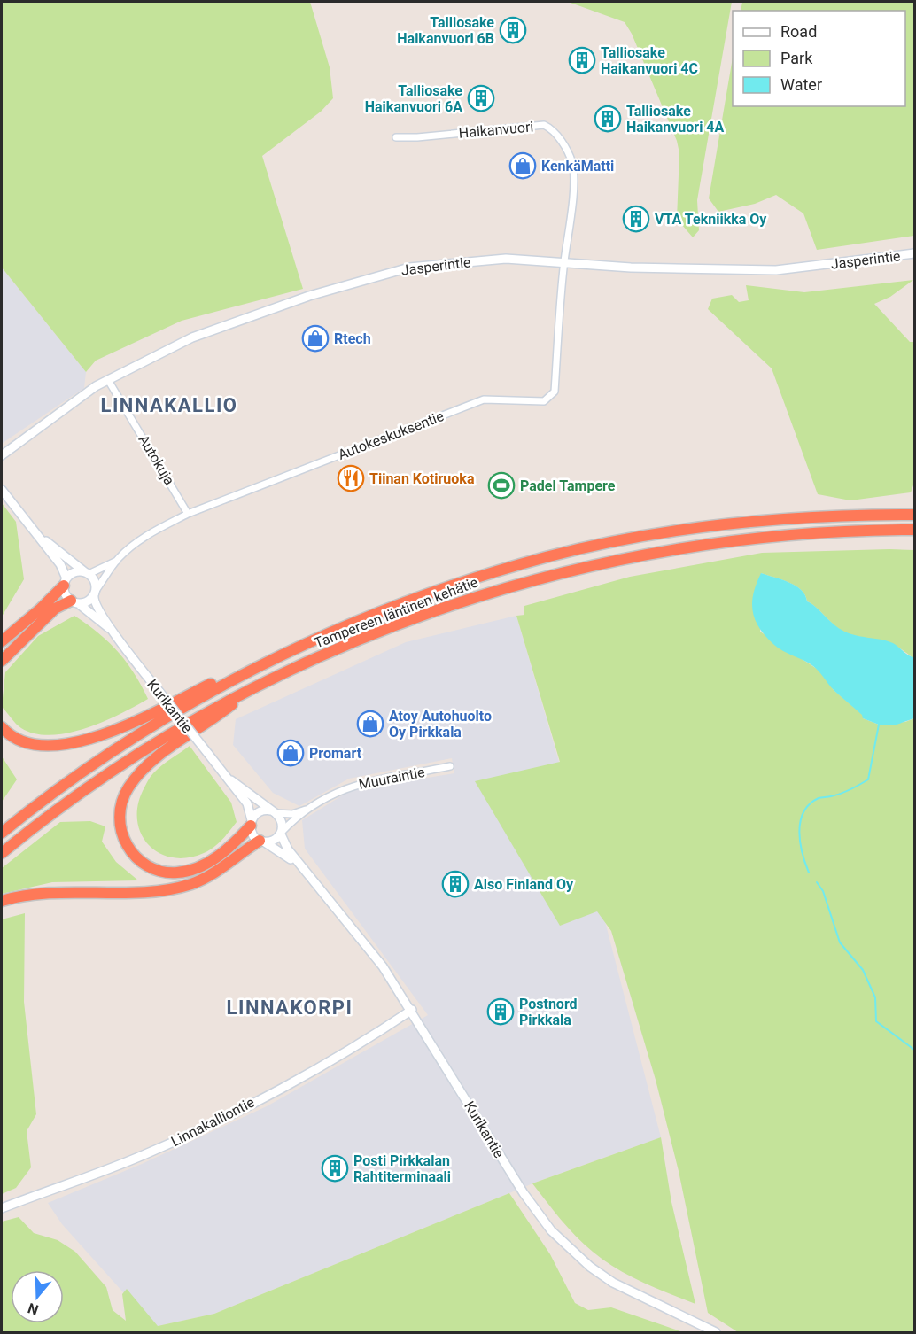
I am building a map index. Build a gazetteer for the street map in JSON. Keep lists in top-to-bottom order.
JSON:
{
  "streets": {
    "highway": ["Tampereen läntinen kehätie"],
    "main road": ["Jasperintie", "Kurikantie", "Linnakalliontie"],
    "street": [
      "Haikanvuori",
      "Autokeskuksentie",
      "Autokuja",
      "Muuraintie"
    ]
  },
  "crossings": [
    ["Haikanvuori", "Jasperintie"],
    ["Haikanvuori", "Autokeskuksentie"],
    ["Jasperintie", "Autokeskuksentie"],
    ["Jasperintie", "Autokuja"],
    ["Autokeskuksentie", "Autokuja"],
    ["Autokeskuksentie", "Kurikantie"],
    ["Kurikantie", "Muuraintie"],
    ["Kurikantie", "Linnakalliontie"]
  ],
  "districts": ["LINNAKALLIO", "LINNAKORPI"],
  "places": {
    "building": [
      "Talliosake Haikanvuori 6B",
      "Talliosake Haikanvuori 4C",
      "Talliosake Haikanvuori 6A",
      "Talliosake Haikanvuori 4A",
      "VTA Tekniikka Oy",
      "Also Finland Oy",
      "Postnord Pirkkala",
      "Posti Pirkkalan Rahtiterminaali"
    ],
    "shop": [
      "KenkäMatti",
      "Rtech",
      "Atoy Autohuolto Oy Pirkkala",
      "Promart"
    ],
    "restaurant": ["Tiinan Kotiruoka"],
    "sports": ["Padel Tampere"]
  },
  "legend": ["Road", "Park", "Water"],
  "north": "bottom"
}
